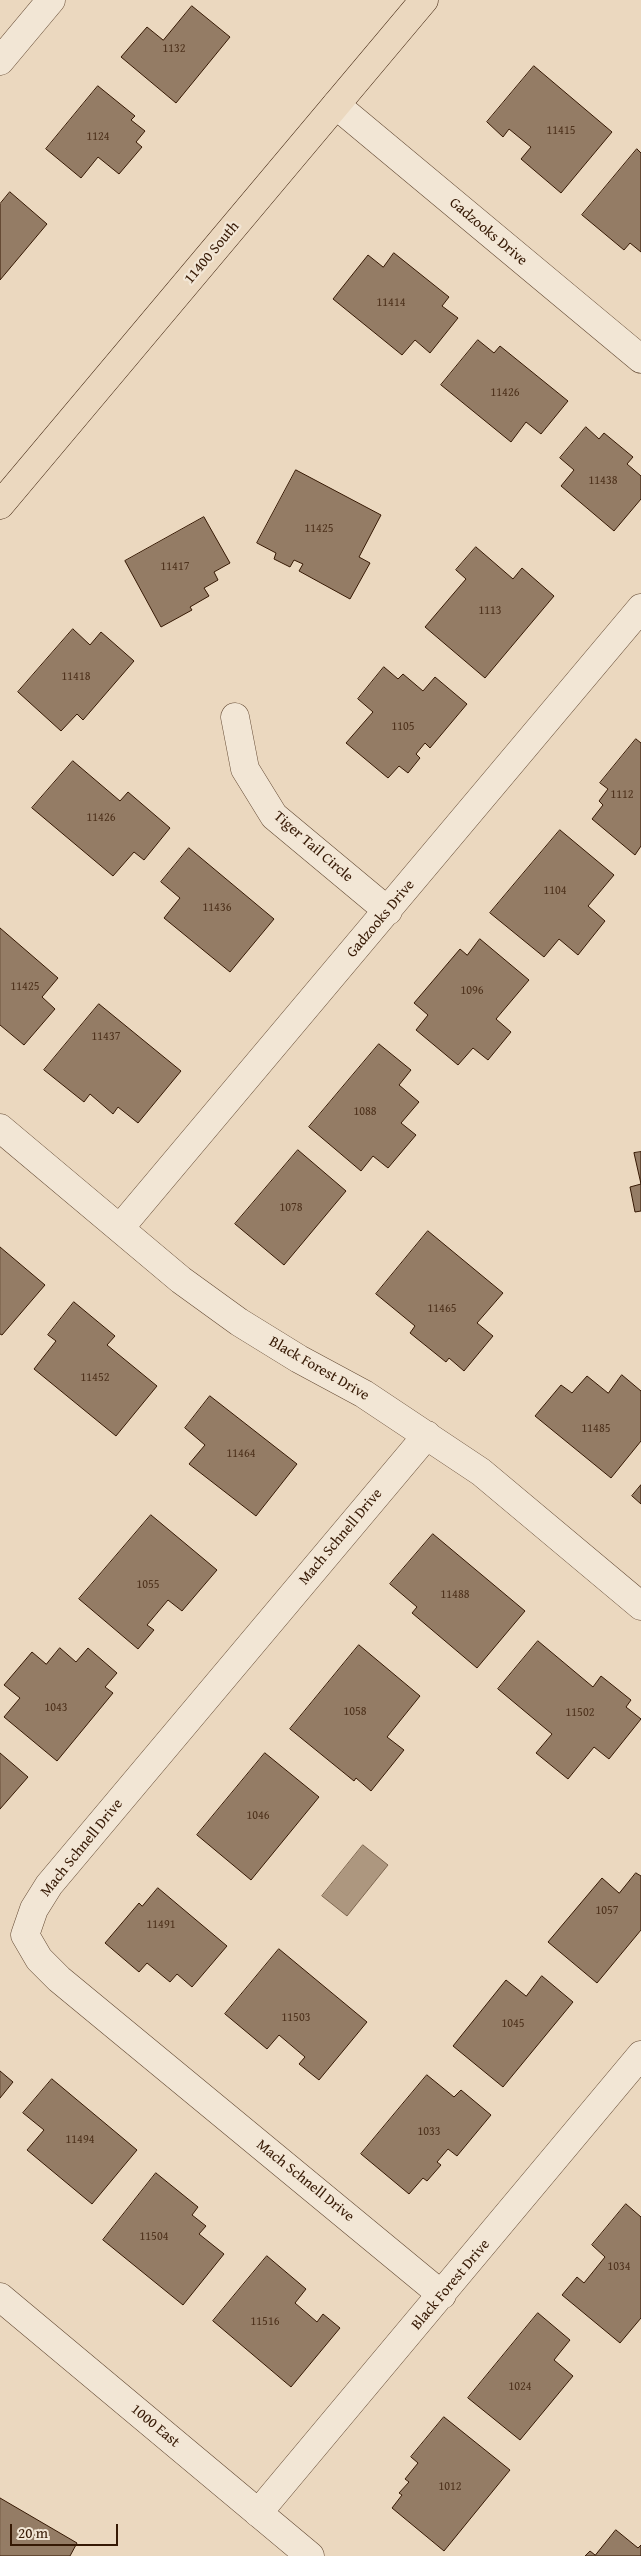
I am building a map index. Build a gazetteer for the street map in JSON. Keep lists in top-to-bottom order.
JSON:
{
  "streets": {
    "main road": ["11400 South"],
    "street": [
      "Gadzooks Drive",
      "Tiger Tail Circle",
      "Black Forest Drive",
      "Mach Schnell Drive",
      "1000 East"
    ]
  },
  "crossings": [
    ["Gadzooks Drive", "11400 South"],
    ["Gadzooks Drive", "Tiger Tail Circle"],
    ["Gadzooks Drive", "Black Forest Drive"],
    ["Black Forest Drive", "Mach Schnell Drive"],
    ["Black Forest Drive", "1000 East"]
  ],
  "house_numbers": [
    "1132",
    "11415",
    "1124",
    "11414",
    "11426",
    "11438",
    "11425",
    "11417",
    "1113",
    "11418",
    "1105",
    "1112",
    "11426",
    "1104",
    "11436",
    "11425",
    "1096",
    "11437",
    "1088",
    "1078",
    "11465",
    "11452",
    "11485",
    "11464",
    "1055",
    "11488",
    "1043",
    "1058",
    "11502",
    "1046",
    "1057",
    "11491",
    "11503",
    "1045",
    "1033",
    "11494",
    "11504",
    "1034",
    "11516",
    "1024",
    "1012"
  ],
  "scale_bar": "20 m"
}
